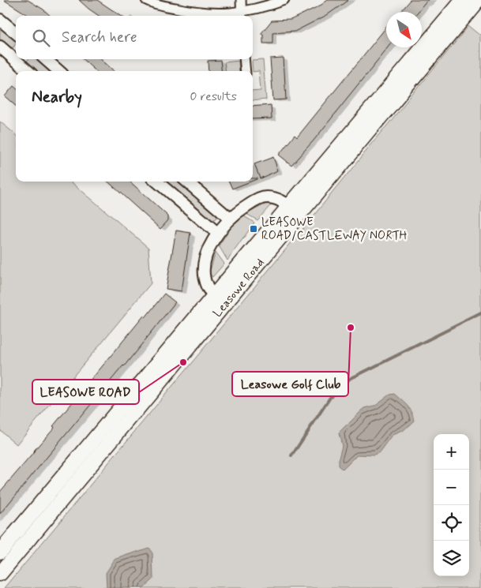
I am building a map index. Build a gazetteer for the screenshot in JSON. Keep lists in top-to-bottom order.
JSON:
{
  "streets": {
    "main road": ["Leasowe Road"]
  },
  "places": {
    "transit": ["LEASOWE ROAD/CASTLEWAY NORTH"],
    "other": ["Leasowe Golf Club", "LEASOWE ROAD"]
  },
  "north": "bottom right",
  "page": {
    "search": "Search here",
    "heading": ["Nearby", "0 results"],
    "map_buttons": ["+", "−"]
  }
}
